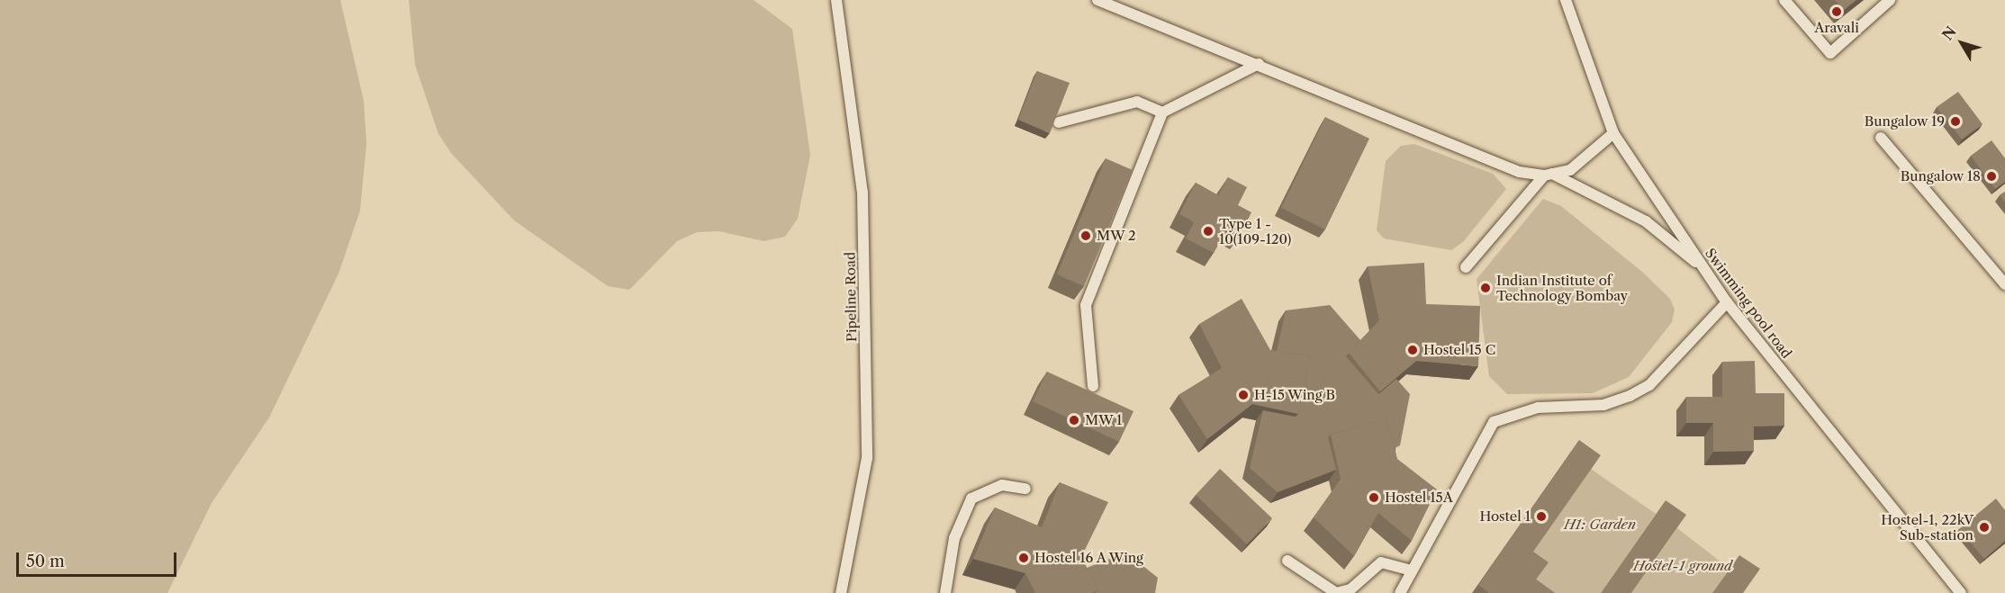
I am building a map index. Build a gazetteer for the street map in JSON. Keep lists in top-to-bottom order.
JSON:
{
  "streets": {
    "lane": ["Pipeline Road", "Swimming pool road"]
  },
  "parks": ["H1: Garden", "Hostel-1 ground"],
  "places": [
    "Aravali",
    "Bungalow 19",
    "Bungalow 18",
    "Type 1 - 10(109-120)",
    "MW 2",
    "Indian Institute of Technology Bombay",
    "Hostel 15 C",
    "H-15 Wing B",
    "MW 1",
    "Hostel 15A",
    "Hostel 1",
    "Hostel-1, 22kV Sub-station",
    "Hostel 16 A Wing"
  ],
  "scale_bar": "50 m",
  "north": "top left"
}
